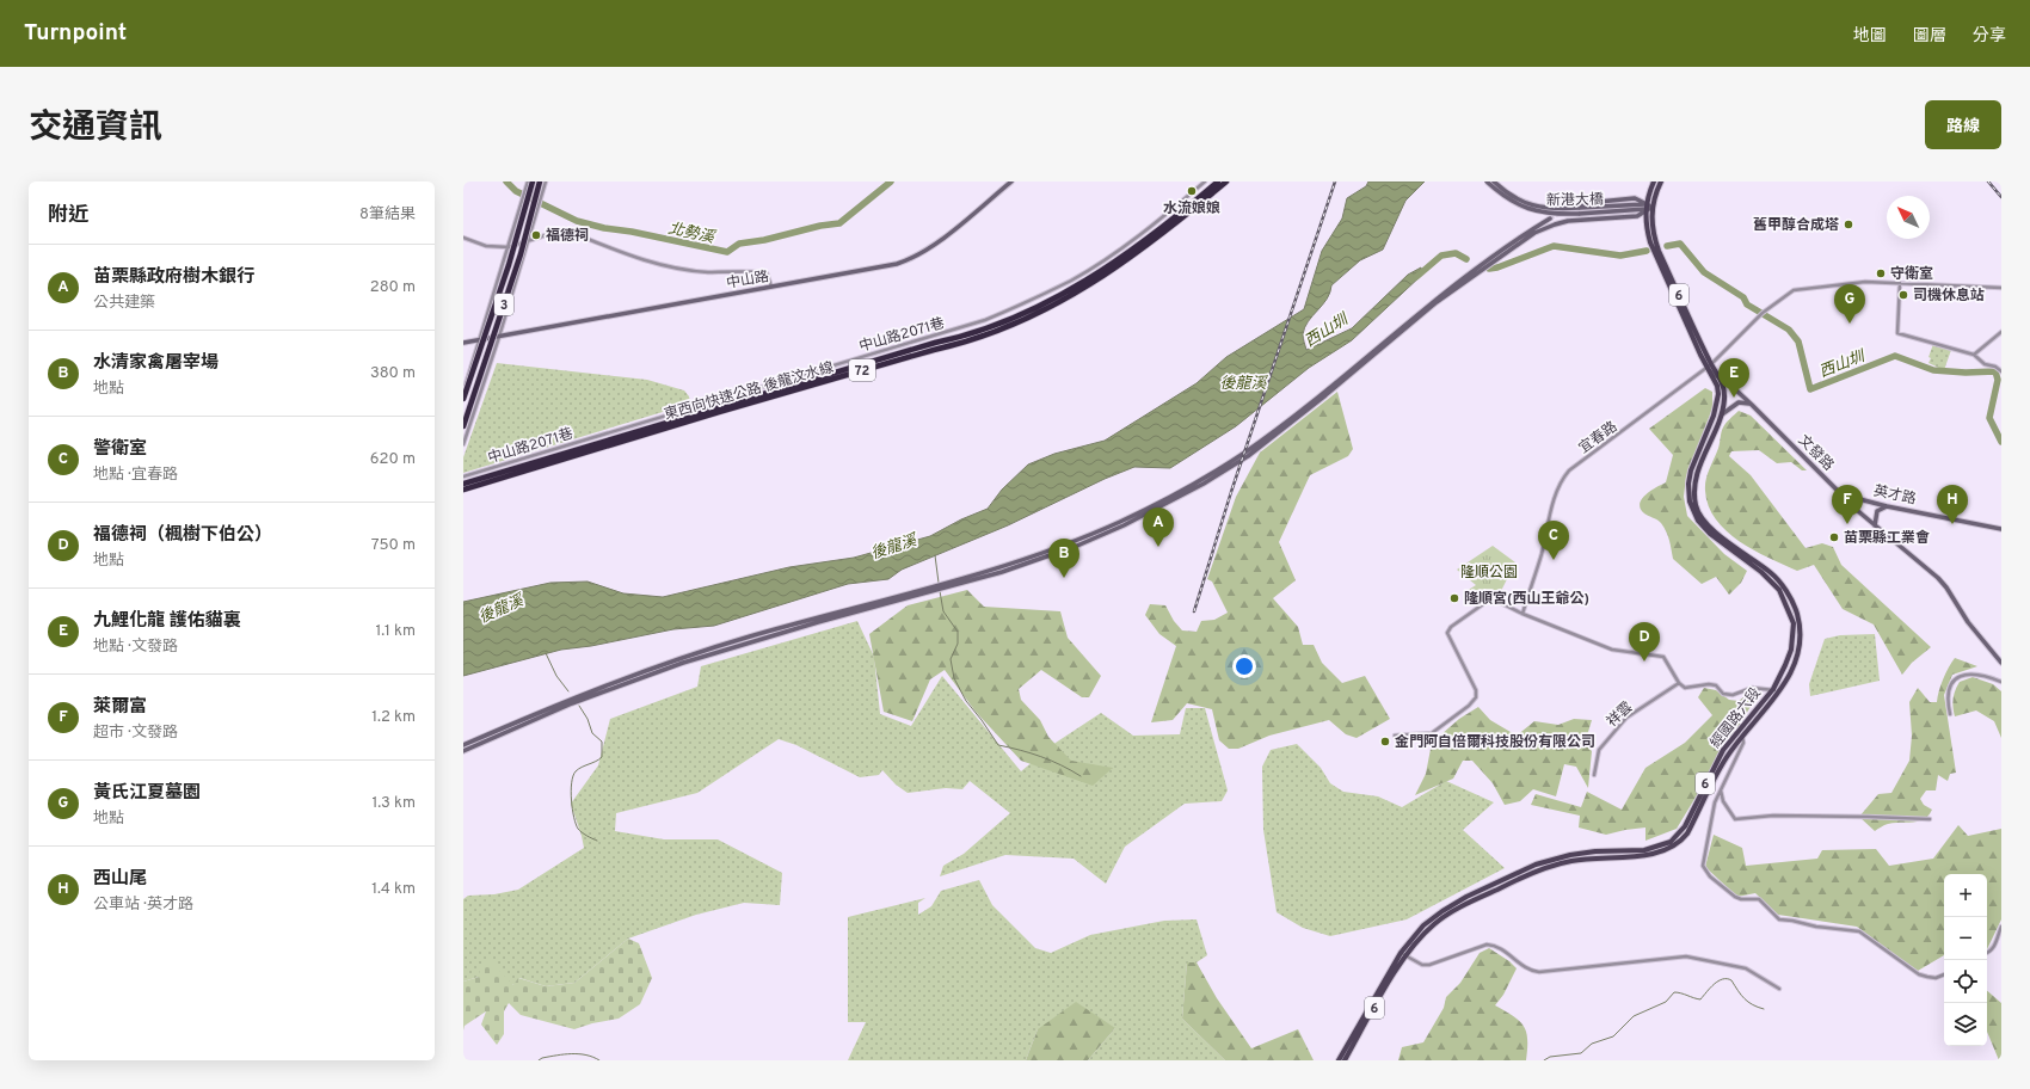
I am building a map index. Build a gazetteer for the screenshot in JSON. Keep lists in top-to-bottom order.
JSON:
{
  "streets": {
    "highway": ["3", "72", "東西向快速公路 後龍汶水線"],
    "main road": ["6", "經國路六段"],
    "street": [
      "新港大橋",
      "中山路",
      "中山路2071巷",
      "宜春路",
      "文發路",
      "英才路",
      "祥雲"
    ]
  },
  "crossings": [
    ["新港大橋", "6"],
    ["6", "宜春路"],
    ["6", "文發路"],
    ["6", "經國路六段"],
    ["宜春路", "文發路"],
    ["宜春路", "經國路六段"],
    ["文發路", "英才路"],
    ["文發路", "經國路六段"]
  ],
  "water": ["北勢溪", "西山圳", "後龍溪"],
  "parks": ["隆順公園"],
  "places": [
    "水流娘娘",
    "舊甲醇合成塔",
    "福德祠",
    "守衛室",
    "司機休息站",
    "苗栗縣工業會",
    "隆順宮(西山王爺公)",
    "金門阿自倍爾科技股份有限公司"
  ],
  "north": "top left",
  "page": {
    "header": "Turnpoint",
    "nav": ["地圖", "圖層", "分享"],
    "title": "交通資訊",
    "buttons": "路線",
    "heading": ["附近", "8筆結果"],
    "list": [
      {
        "mark": "A",
        "name": "苗栗縣政府樹木銀行",
        "note": "公共建築",
        "value": "280 m"
      },
      {
        "mark": "B",
        "name": "水清家禽屠宰場",
        "note": "地點",
        "value": "380 m"
      },
      {
        "mark": "C",
        "name": "警衛室",
        "note": "地點 · 宜春路",
        "value": "620 m"
      },
      {
        "mark": "D",
        "name": "福德祠（楓樹下伯公）",
        "note": "地點",
        "value": "750 m"
      },
      {
        "mark": "E",
        "name": "九鯉化龍 護佑貓裏",
        "note": "地點 · 文發路",
        "value": "1.1 km"
      },
      {
        "mark": "F",
        "name": "萊爾富",
        "note": "超市 · 文發路",
        "value": "1.2 km"
      },
      {
        "mark": "G",
        "name": "黃氏江夏墓園",
        "note": "地點",
        "value": "1.3 km"
      },
      {
        "mark": "H",
        "name": "西山尾",
        "note": "公車站 · 英才路",
        "value": "1.4 km"
      }
    ],
    "pins": [
      "G",
      "E",
      "F",
      "H",
      "A",
      "C",
      "B",
      "D"
    ],
    "map_buttons": ["+", "−"]
  }
}
